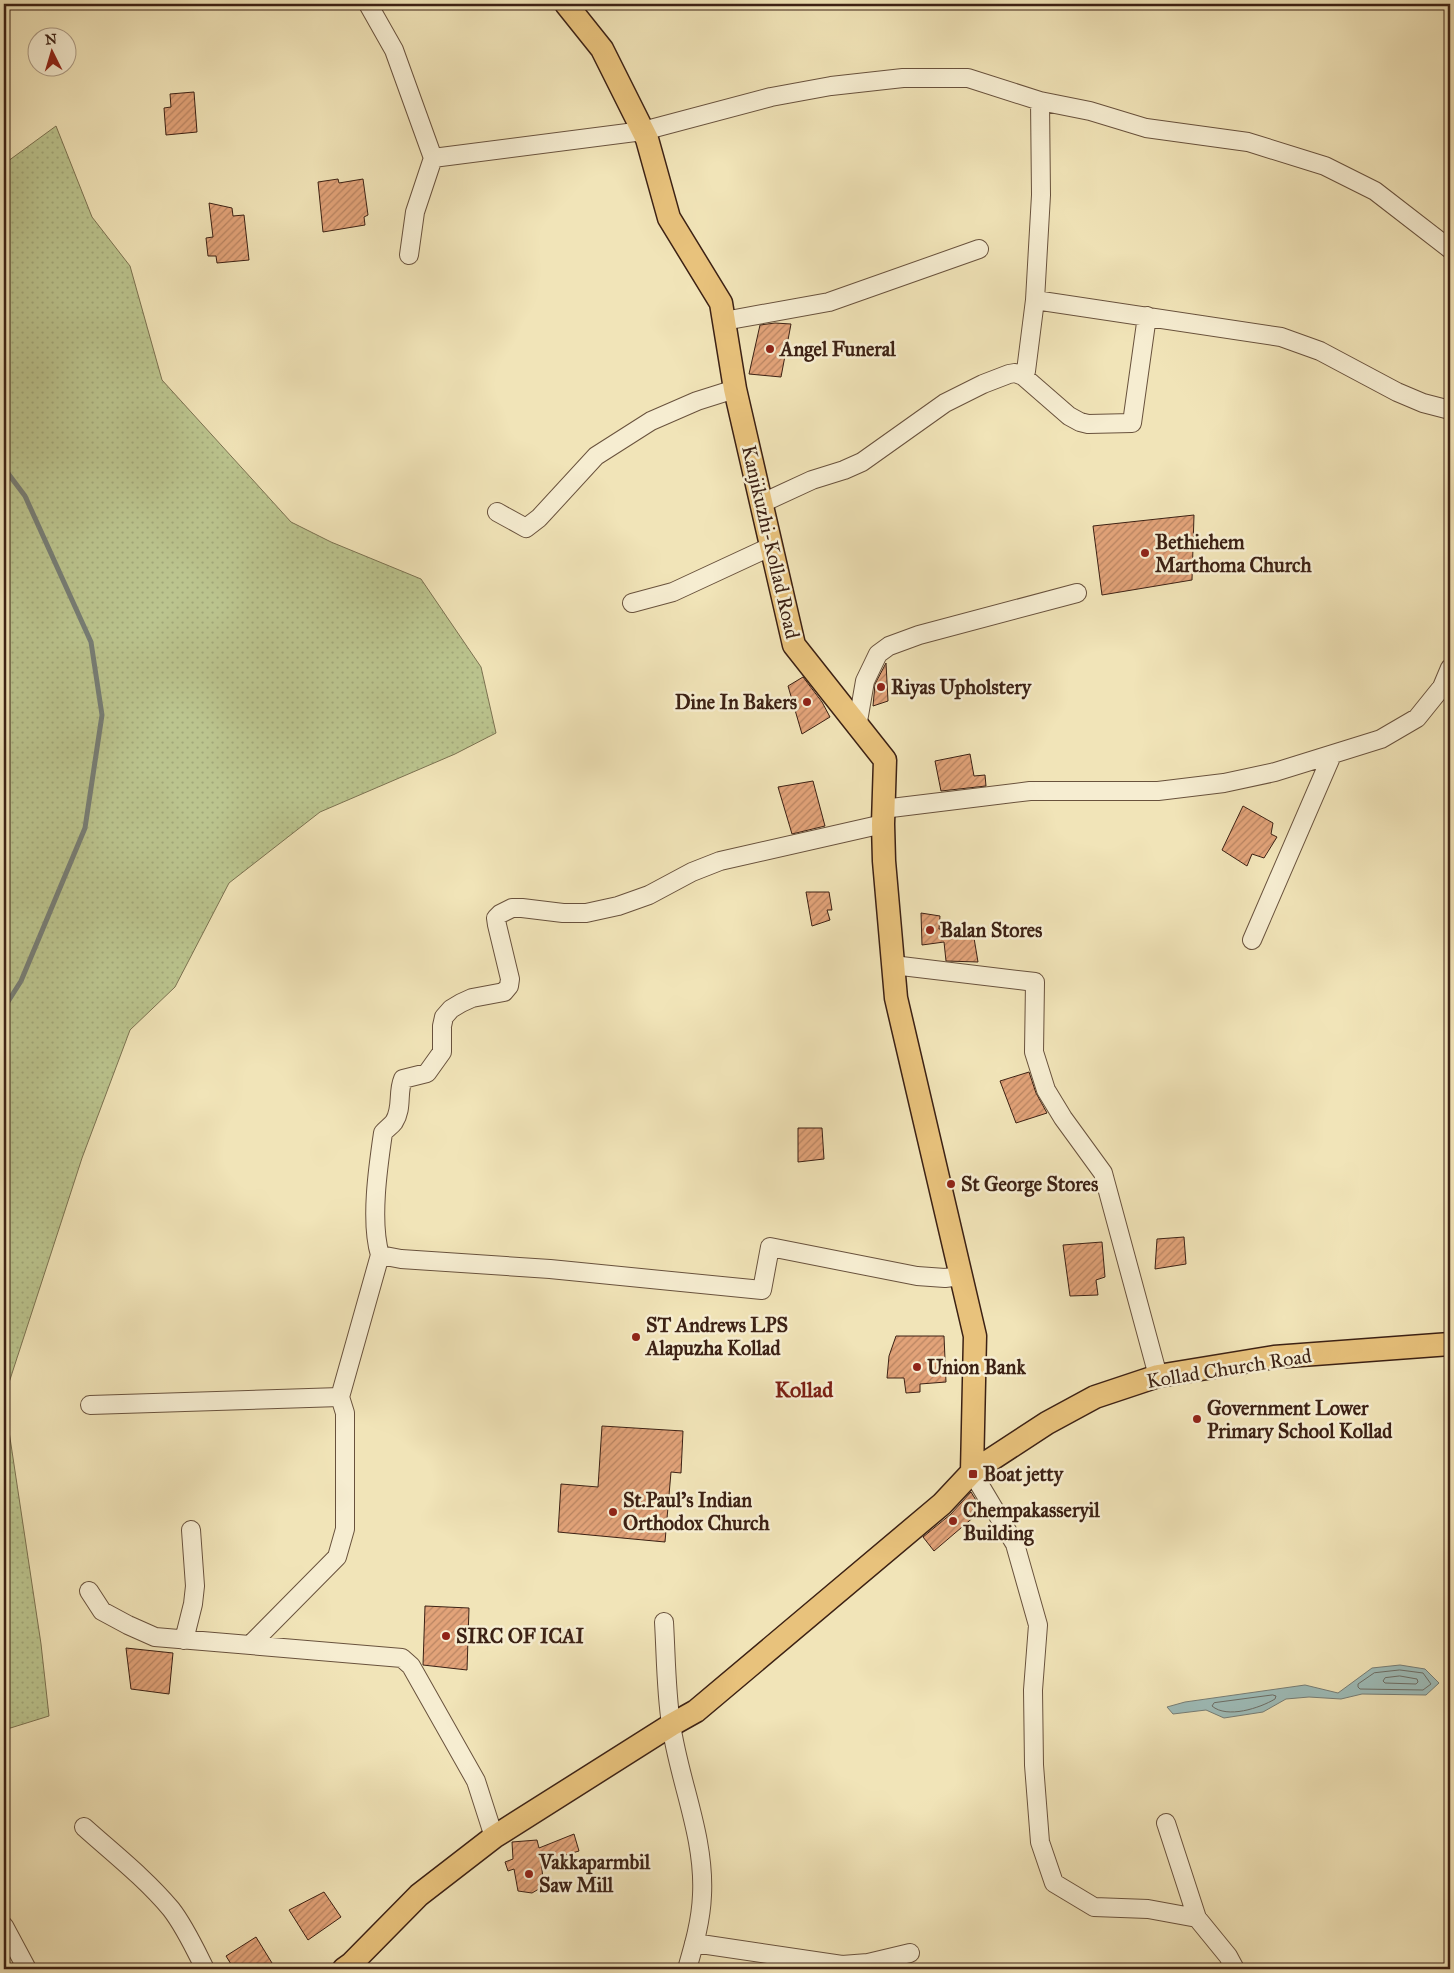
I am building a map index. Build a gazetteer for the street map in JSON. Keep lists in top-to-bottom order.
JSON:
{
  "streets": {
    "main road": ["Kanjikuzhi-Kollad Road", "Kollad Church Road"]
  },
  "crossings": [
    ["Kanjikuzhi-Kollad Road", "Kollad Church Road"]
  ],
  "districts": ["Kollad"],
  "places": {
    "other": [
      "Angel Funeral",
      "Bethiehem Marthoma Church",
      "Riyas Upholstery",
      "Dine In Bakers",
      "Balan Stores",
      "St George Stores",
      "ST Andrews LPS Alapuzha Kollad",
      "Union Bank",
      "Government Lower Primary School Kollad",
      "St.Paul's Indian Orthodox Church",
      "Chempakasseryil Building",
      "SIRC OF ICAI",
      "Vakkaparmbil Saw Mill"
    ],
    "transit": ["Boat jetty"]
  },
  "north": "top"
}
